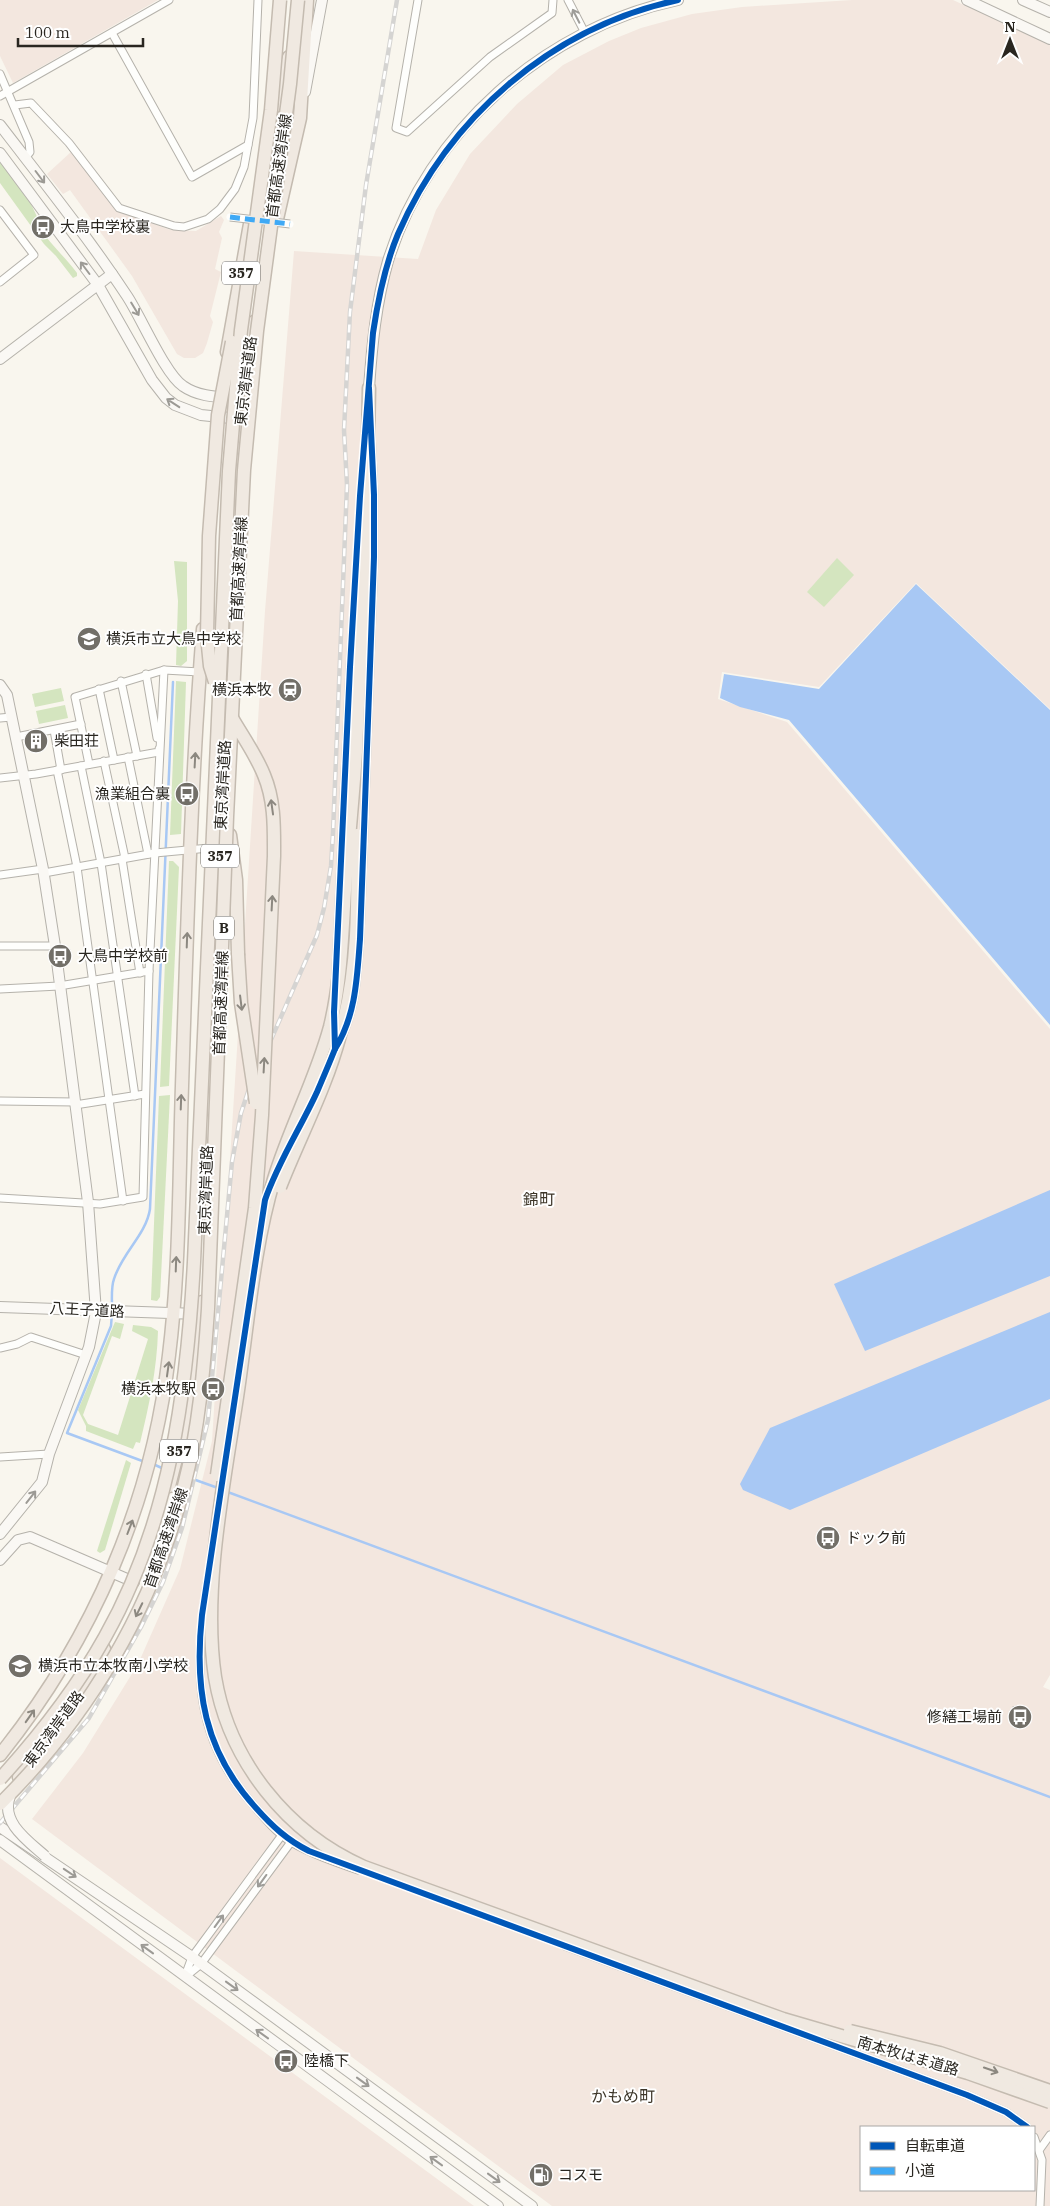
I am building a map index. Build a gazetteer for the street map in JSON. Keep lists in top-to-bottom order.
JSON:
{
  "streets": {
    "highway": [
      "首都高速湾岸線",
      "357",
      "東京湾岸道路",
      "B",
      "南本牧はま道路"
    ],
    "street": ["八王子道路"]
  },
  "crossings": [
    ["首都高速湾岸線", "東京湾岸道路"],
    ["東京湾岸道路", "八王子道路"]
  ],
  "districts": ["錦町", "かもめ町"],
  "places": {
    "bus stop": [
      "大鳥中学校裏",
      "漁業組合裏",
      "大鳥中学校前",
      "横浜本牧駅",
      "ドック前",
      "修繕工場前",
      "陸橋下"
    ],
    "school or university": ["横浜市立大鳥中学校", "横浜市立本牧南小学校"],
    "station": ["横浜本牧"],
    "building": ["柴田荘"],
    "fuel station": ["コスモ"]
  },
  "legend": ["自転車道", "小道"],
  "scale_bar": "100 m",
  "north": "top"
}
